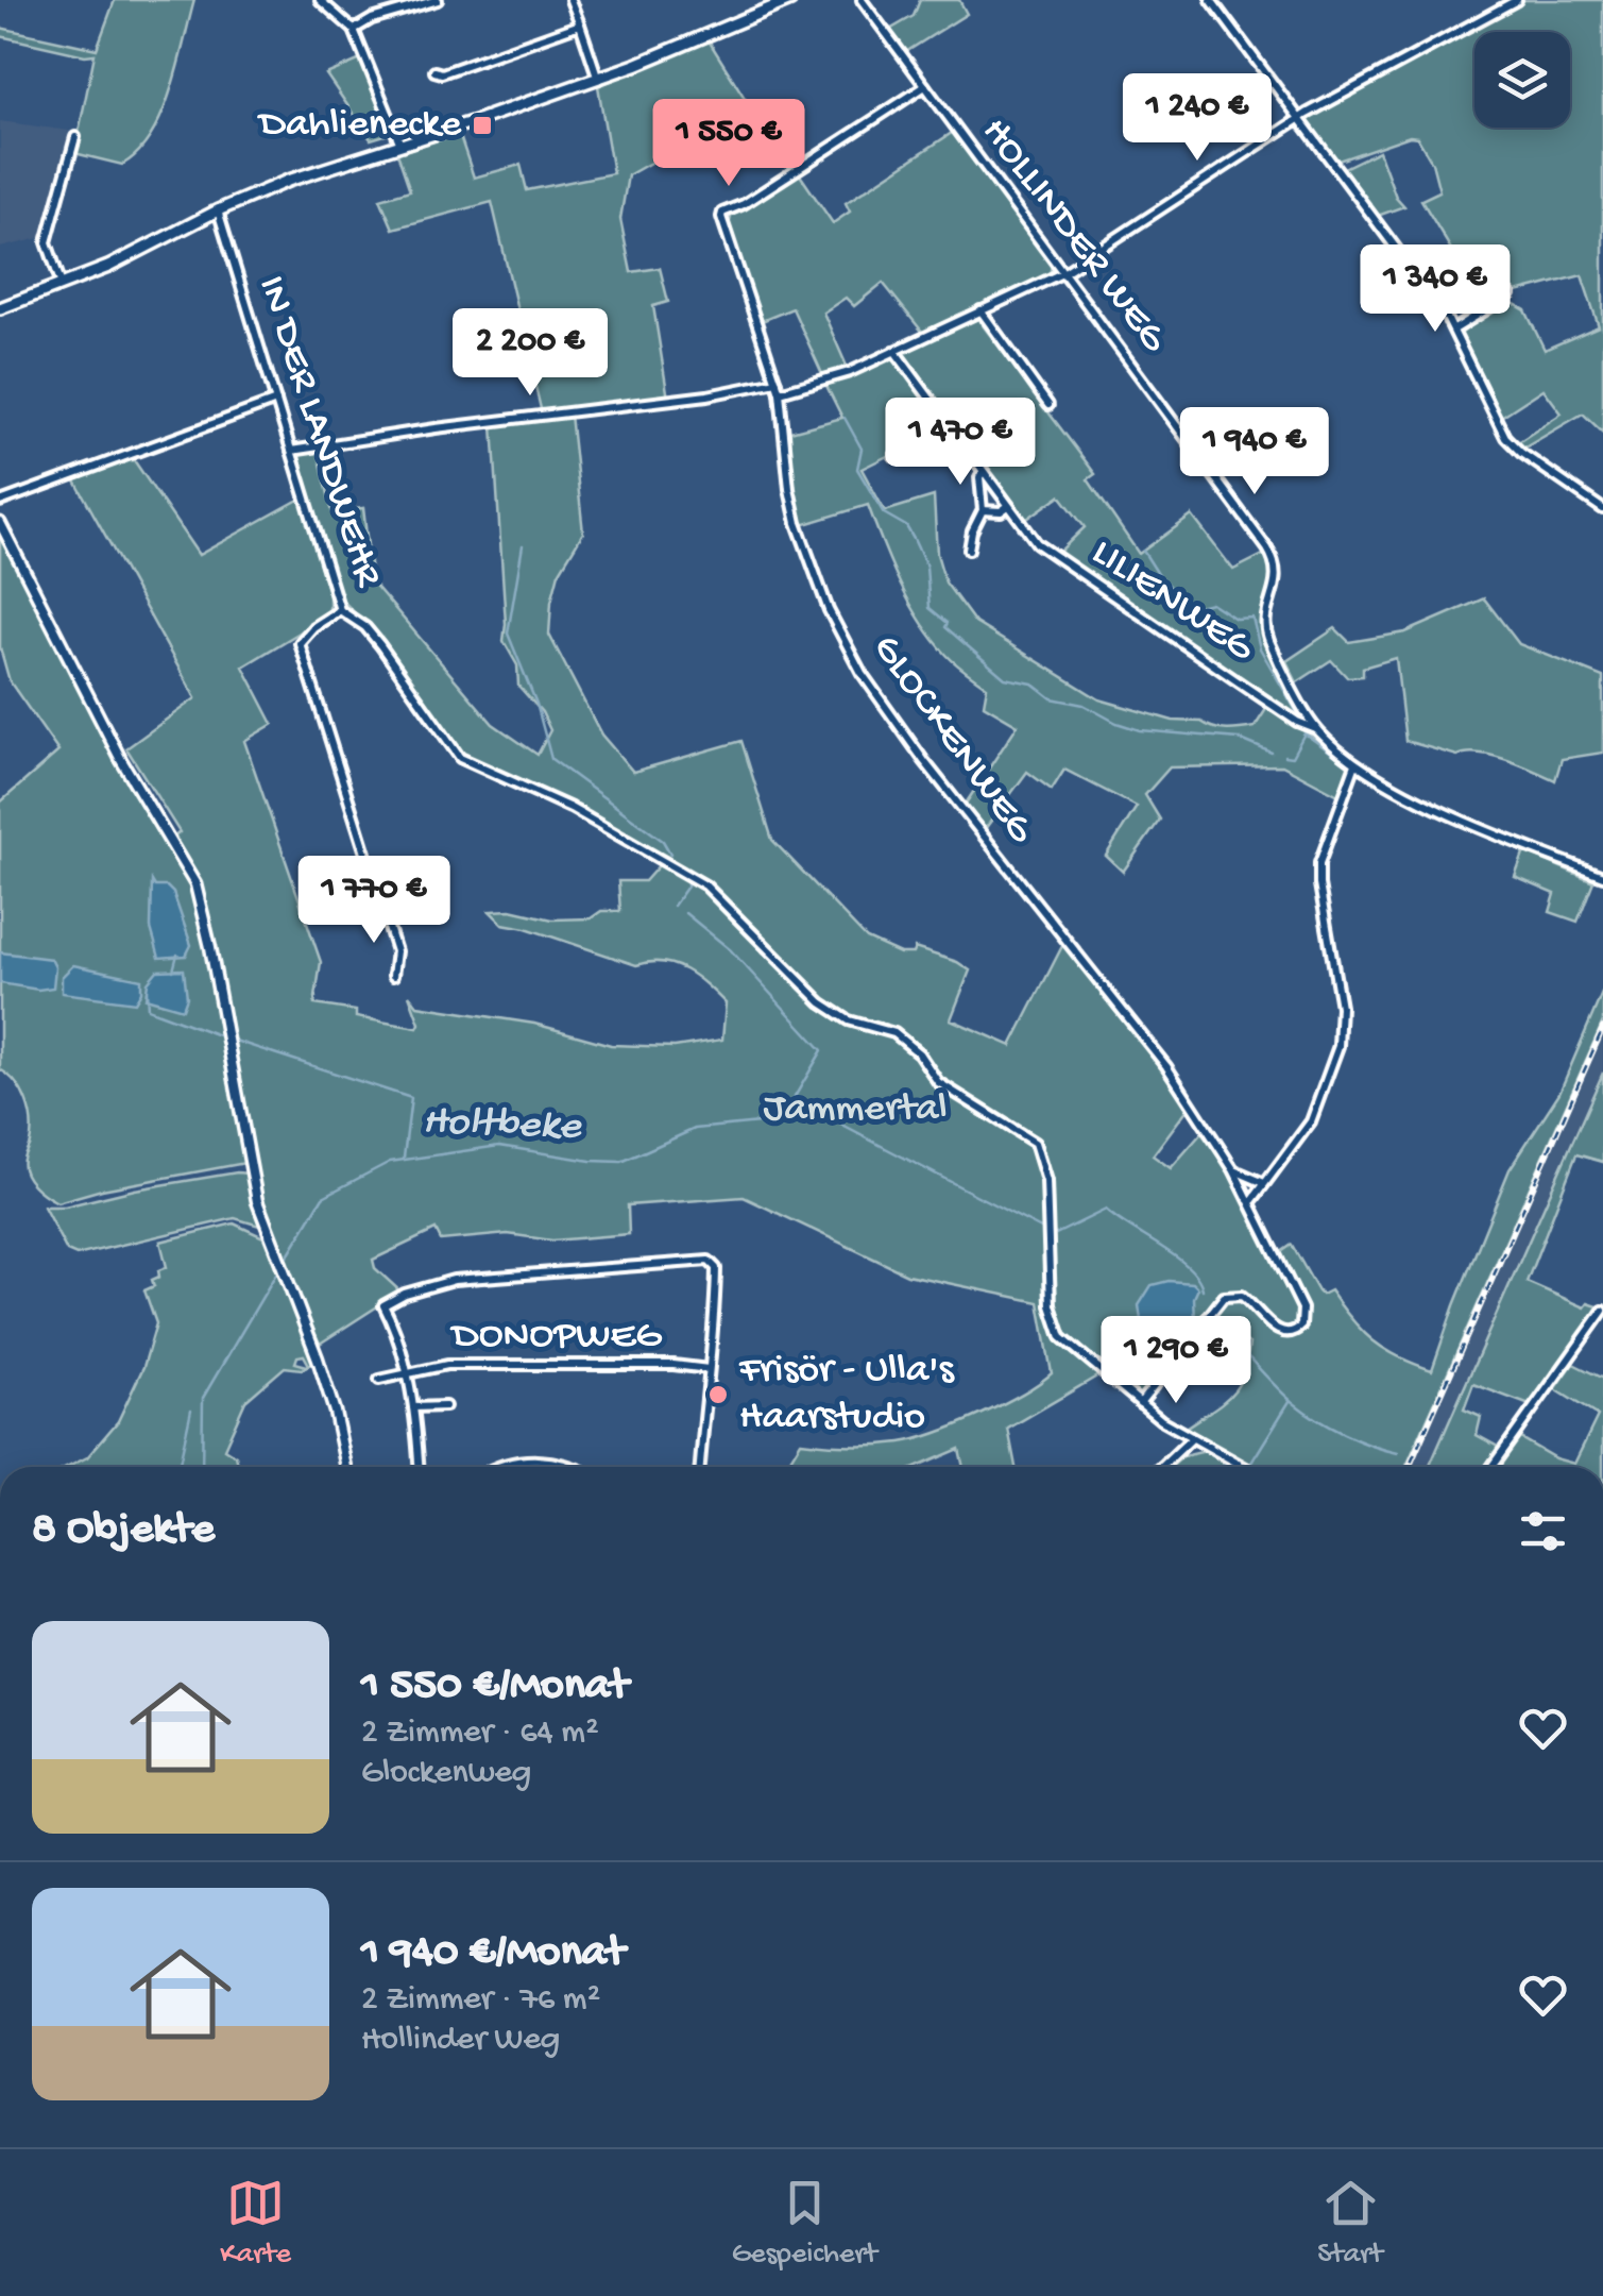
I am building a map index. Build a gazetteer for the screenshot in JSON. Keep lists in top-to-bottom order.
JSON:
{
  "streets": {
    "street": [
      "HOLLINDER WEG",
      "IN DER LANDWEHR",
      "LILIENWEG",
      "GLOCKENWEG",
      "DONOPWEG"
    ]
  },
  "crossings": [
    ["HOLLINDER WEG", "LILIENWEG"],
    ["HOLLINDER WEG", "GLOCKENWEG"],
    ["IN DER LANDWEHR", "GLOCKENWEG"]
  ],
  "water": ["Holtbeke"],
  "parks": ["Jammertal"],
  "places": {
    "transit": ["Dahlienecke"],
    "other": ["Frisör - Ulla's Haarstudio"]
  },
  "page": {
    "price": [
      "1 240 €",
      "1 550 €",
      "1 340 €",
      "2 200 €",
      "1 470 €",
      "1 940 €",
      "1 770 €",
      "1 290 €"
    ],
    "heading": "8 Objekte",
    "list": [
      {
        "name": "1 550 €/Monat",
        "note": "2 Zimmer · 64 m² · Glockenweg"
      },
      {
        "name": "1 940 €/Monat",
        "note": "2 Zimmer · 76 m² · Hollinder Weg"
      }
    ],
    "tabs": ["Karte", "Gespeichert", "Start"]
  }
}
